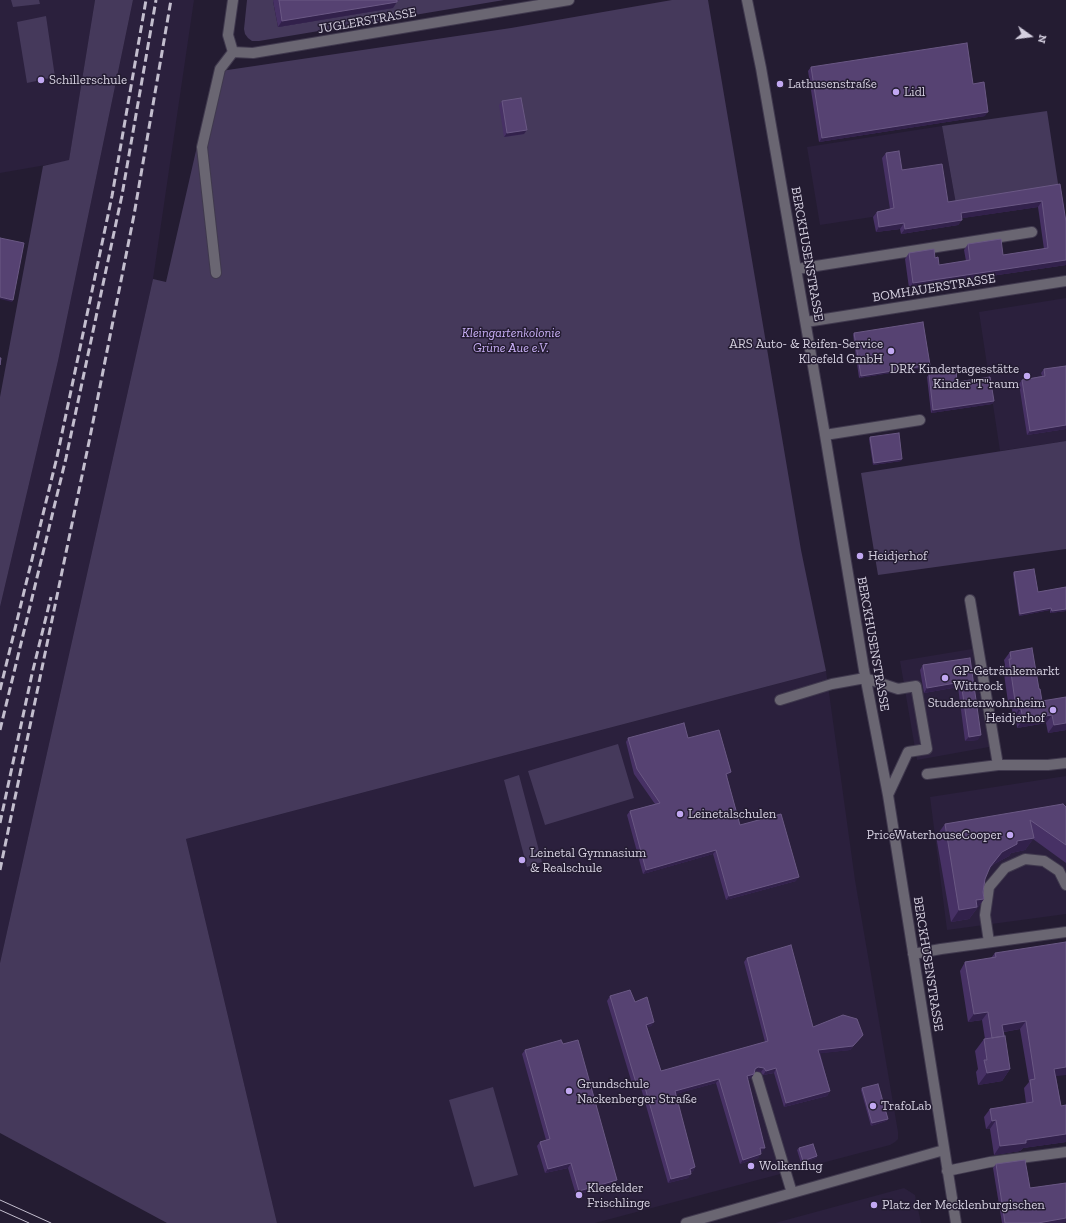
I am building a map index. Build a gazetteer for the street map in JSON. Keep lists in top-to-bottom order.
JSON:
{
  "streets": {
    "street": ["JUGLERSTRASSE", "BERCKHUSENSTRASSE", "BOMHAUERSTRASSE"]
  },
  "crossings": [
    ["BERCKHUSENSTRASSE", "BOMHAUERSTRASSE"]
  ],
  "parks": ["Kleingartenkolonie Grüne Aue e.V."],
  "places": [
    "Schillerschule",
    "Lathusenstraße",
    "Lidl",
    "ARS Auto- & Reifen-Service Kleefeld GmbH",
    "DRK Kindertagesstätte Kinder\"T\"raum",
    "Heidjerhof",
    "GP-Getränkemarkt Wittrock",
    "Studentenwohnheim Heidjerhof",
    "Leinetalschulen",
    "PriceWaterhouseCooper",
    "Leinetal Gymnasium & Realschule",
    "Grundschule Nackenberger Straße",
    "TrafoLab",
    "Wolkenflug",
    "Kleefelder Frischlinge",
    "Platz der Mecklenburgischen"
  ],
  "north": "right"
}
